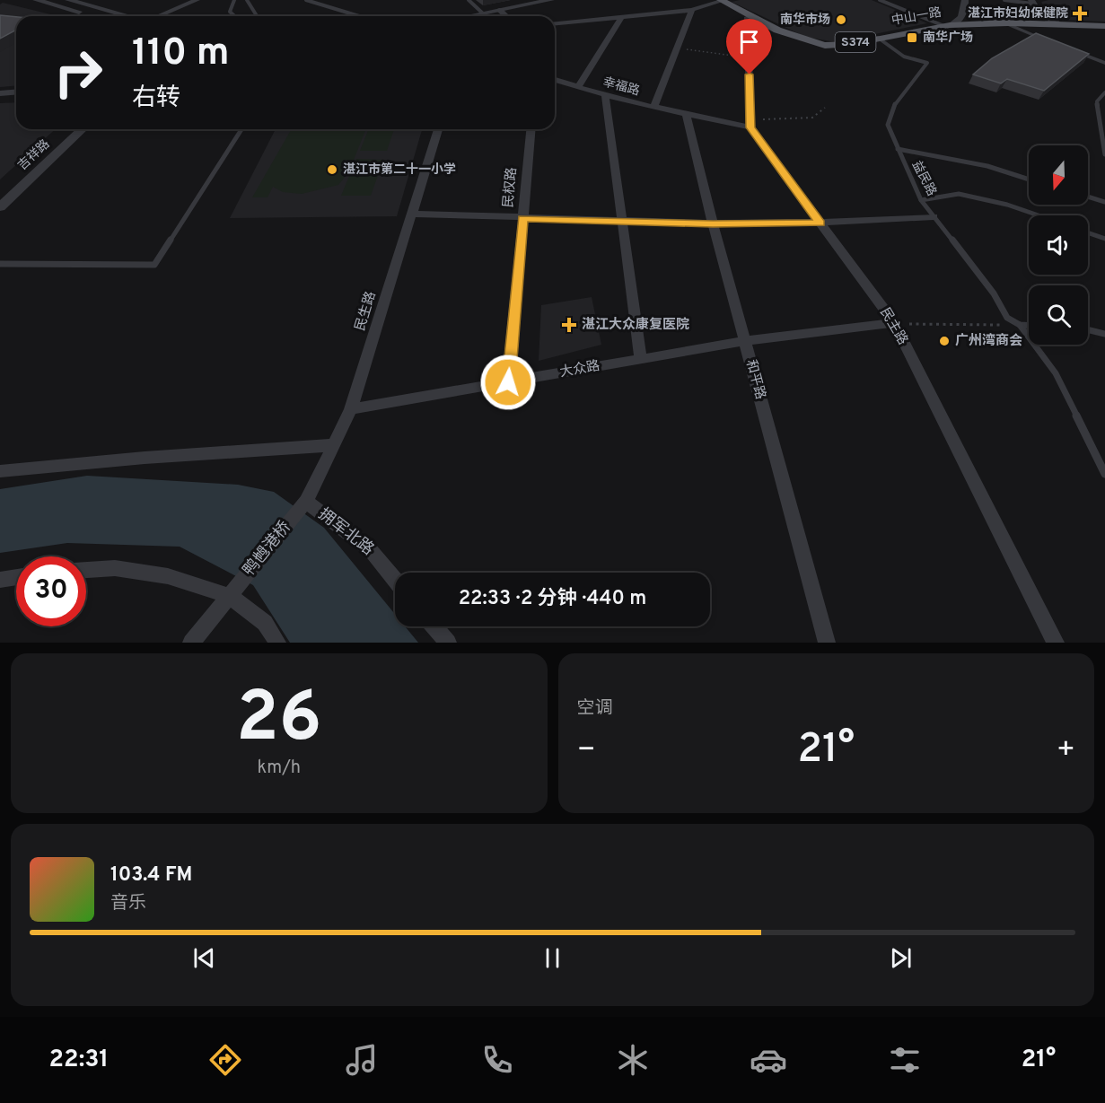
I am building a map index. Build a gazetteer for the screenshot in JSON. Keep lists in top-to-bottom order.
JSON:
{
  "streets": {
    "main road": ["中山一路", "S374"],
    "street": [
      "幸福路",
      "吉祥路",
      "民权路",
      "民生路",
      "民主路",
      "大众路",
      "和平路",
      "拥军北路",
      "鸭乸港桥"
    ],
    "lane": ["益民路"]
  },
  "crossings": [
    ["中山一路", "S374"],
    ["中山一路", "益民路"],
    ["幸福路", "民主路"],
    ["幸福路", "和平路"],
    ["民权路", "大众路"],
    ["民生路", "大众路"],
    ["民生路", "拥军北路"],
    ["民生路", "鸭乸港桥"],
    ["民主路", "大众路"],
    ["大众路", "和平路"],
    ["拥军北路", "鸭乸港桥"]
  ],
  "places": {
    "health": ["湛江市妇幼保健院", "湛江大众康复医院"],
    "other": ["南华市场", "湛江市第二十一小学", "广州湾商会"],
    "transit": ["南华广场"]
  },
  "north": "bottom",
  "page": {
    "turn": ["110 m", "右转"],
    "limit": "30",
    "trip": "22:33 · 2 分钟 · 440 m",
    "tile": [
      ["26", "km/h"],
      "空调"
    ],
    "heat": ["−", "21°", "+"],
    "song": ["103.4 FM", "音乐"],
    "tabs": ["22:31", "21°"]
  }
}
